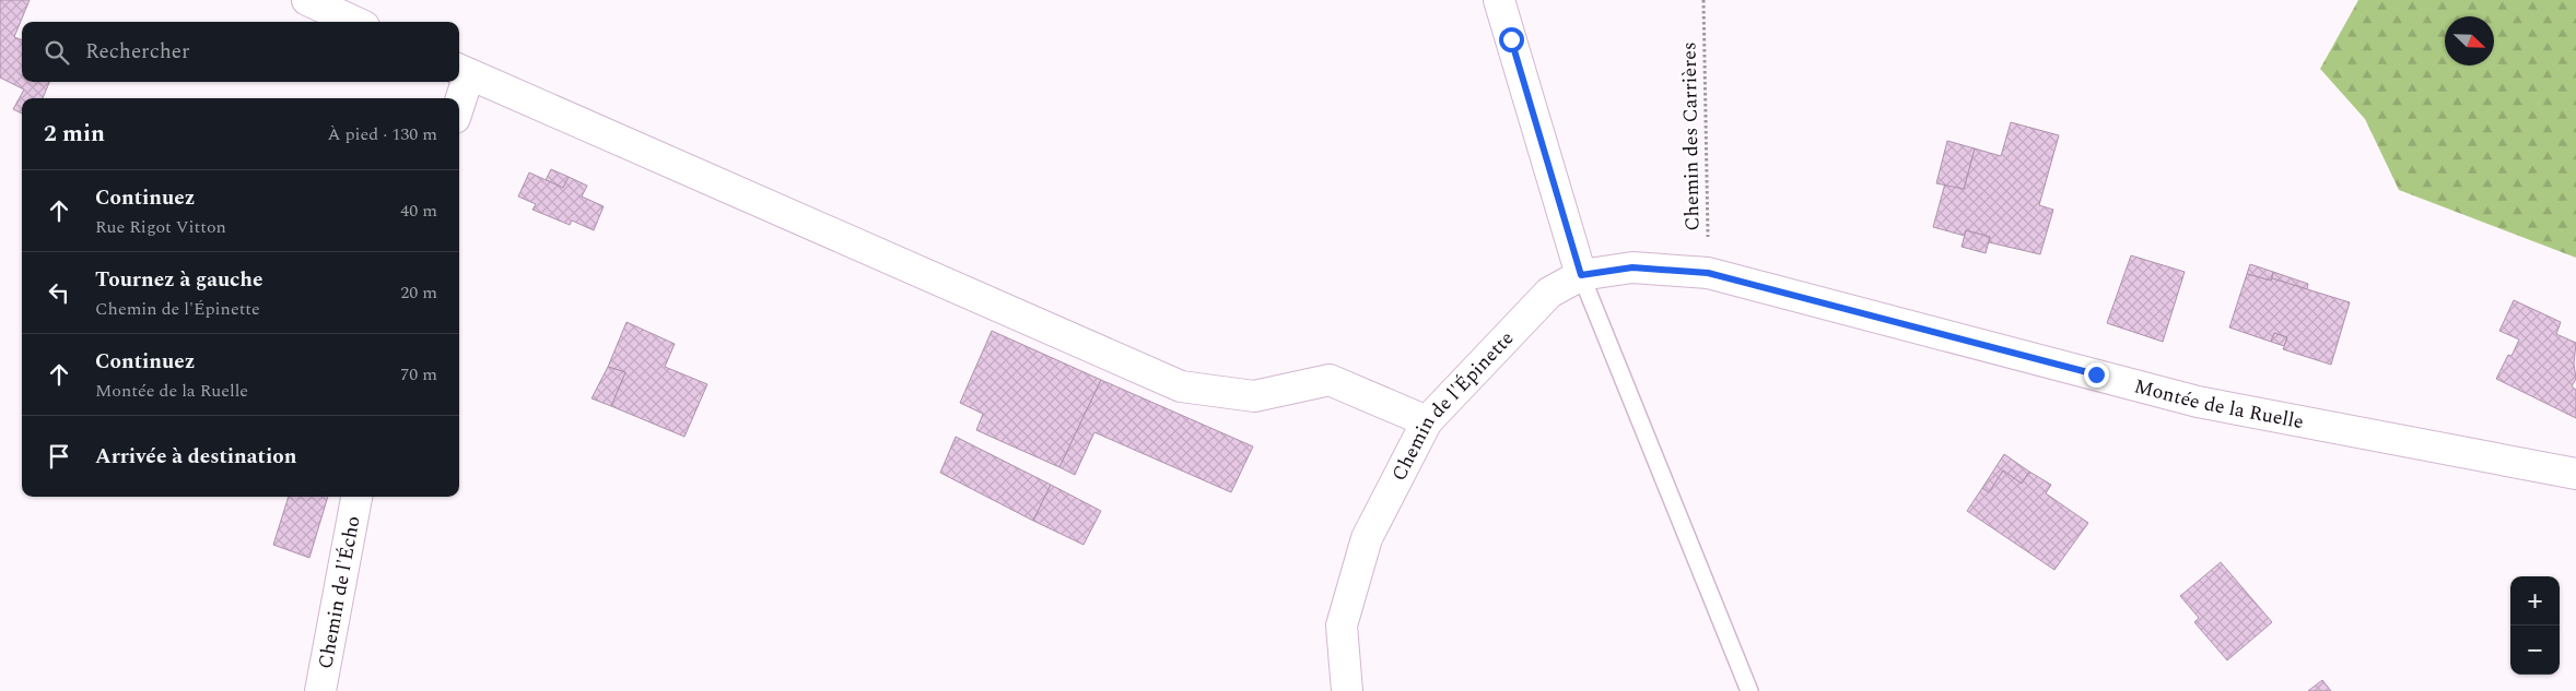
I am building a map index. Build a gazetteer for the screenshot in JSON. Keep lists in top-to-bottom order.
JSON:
{
  "streets": {
    "street": ["Montée de la Ruelle", "Chemin de l'Épinette", "Chemin de l'Écho"],
    "path": ["Chemin des Carrières"]
  },
  "crossings": [
    ["Chemin des Carrières", "Montée de la Ruelle"],
    ["Chemin des Carrières", "Chemin de l'Épinette"],
    ["Montée de la Ruelle", "Chemin de l'Épinette"]
  ],
  "north": "bottom right",
  "page": {
    "search": "Rechercher",
    "heading": ["2 min", "À pied · 130 m"],
    "list": [
      ["Continuez", "Rue Rigot Vitton", "40 m"],
      ["Tournez à gauche", "Chemin de l'Épinette", "20 m"],
      ["Continuez", "Montée de la Ruelle", "70 m"],
      "Arrivée à destination"
    ],
    "map_buttons": ["+", "−"]
  }
}
